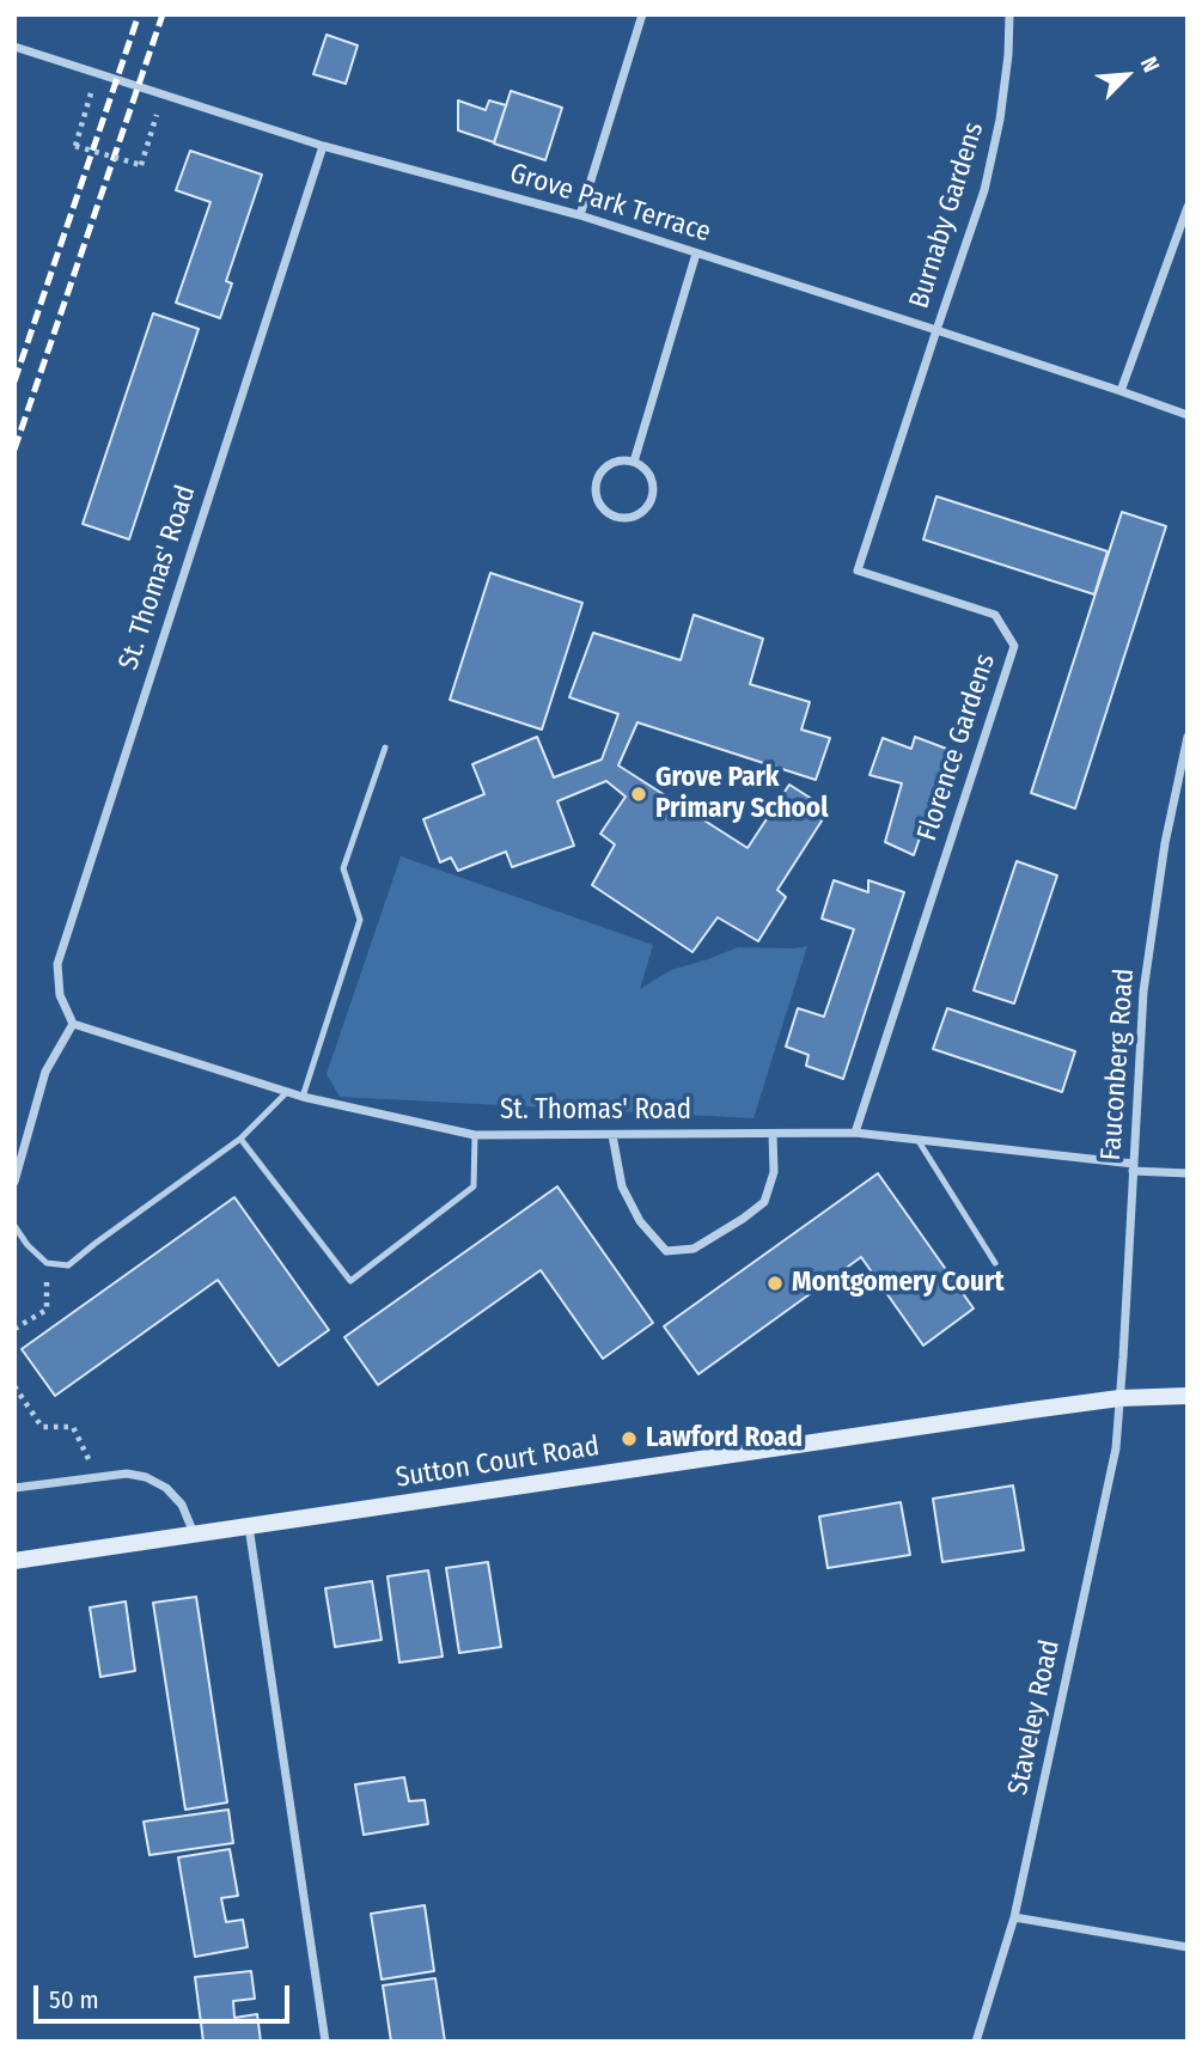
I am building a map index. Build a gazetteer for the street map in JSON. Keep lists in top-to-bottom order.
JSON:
{
  "streets": {
    "street": [
      "Grove Park Terrace",
      "Burnaby Gardens",
      "St. Thomas' Road",
      "Florence Gardens",
      "Fauconberg Road",
      "Sutton Court Road",
      "Staveley Road"
    ]
  },
  "crossings": [
    ["Grove Park Terrace", "Burnaby Gardens"],
    ["Grove Park Terrace", "St. Thomas' Road"],
    ["Grove Park Terrace", "Florence Gardens"],
    ["Burnaby Gardens", "Florence Gardens"],
    ["St. Thomas' Road", "Florence Gardens"],
    ["St. Thomas' Road", "Fauconberg Road"],
    ["Fauconberg Road", "Sutton Court Road"],
    ["Fauconberg Road", "Staveley Road"],
    ["Sutton Court Road", "Staveley Road"]
  ],
  "places": ["Grove Park Primary School", "Montgomery Court", "Lawford Road"],
  "scale_bar": "50 m",
  "north": "top right"
}
